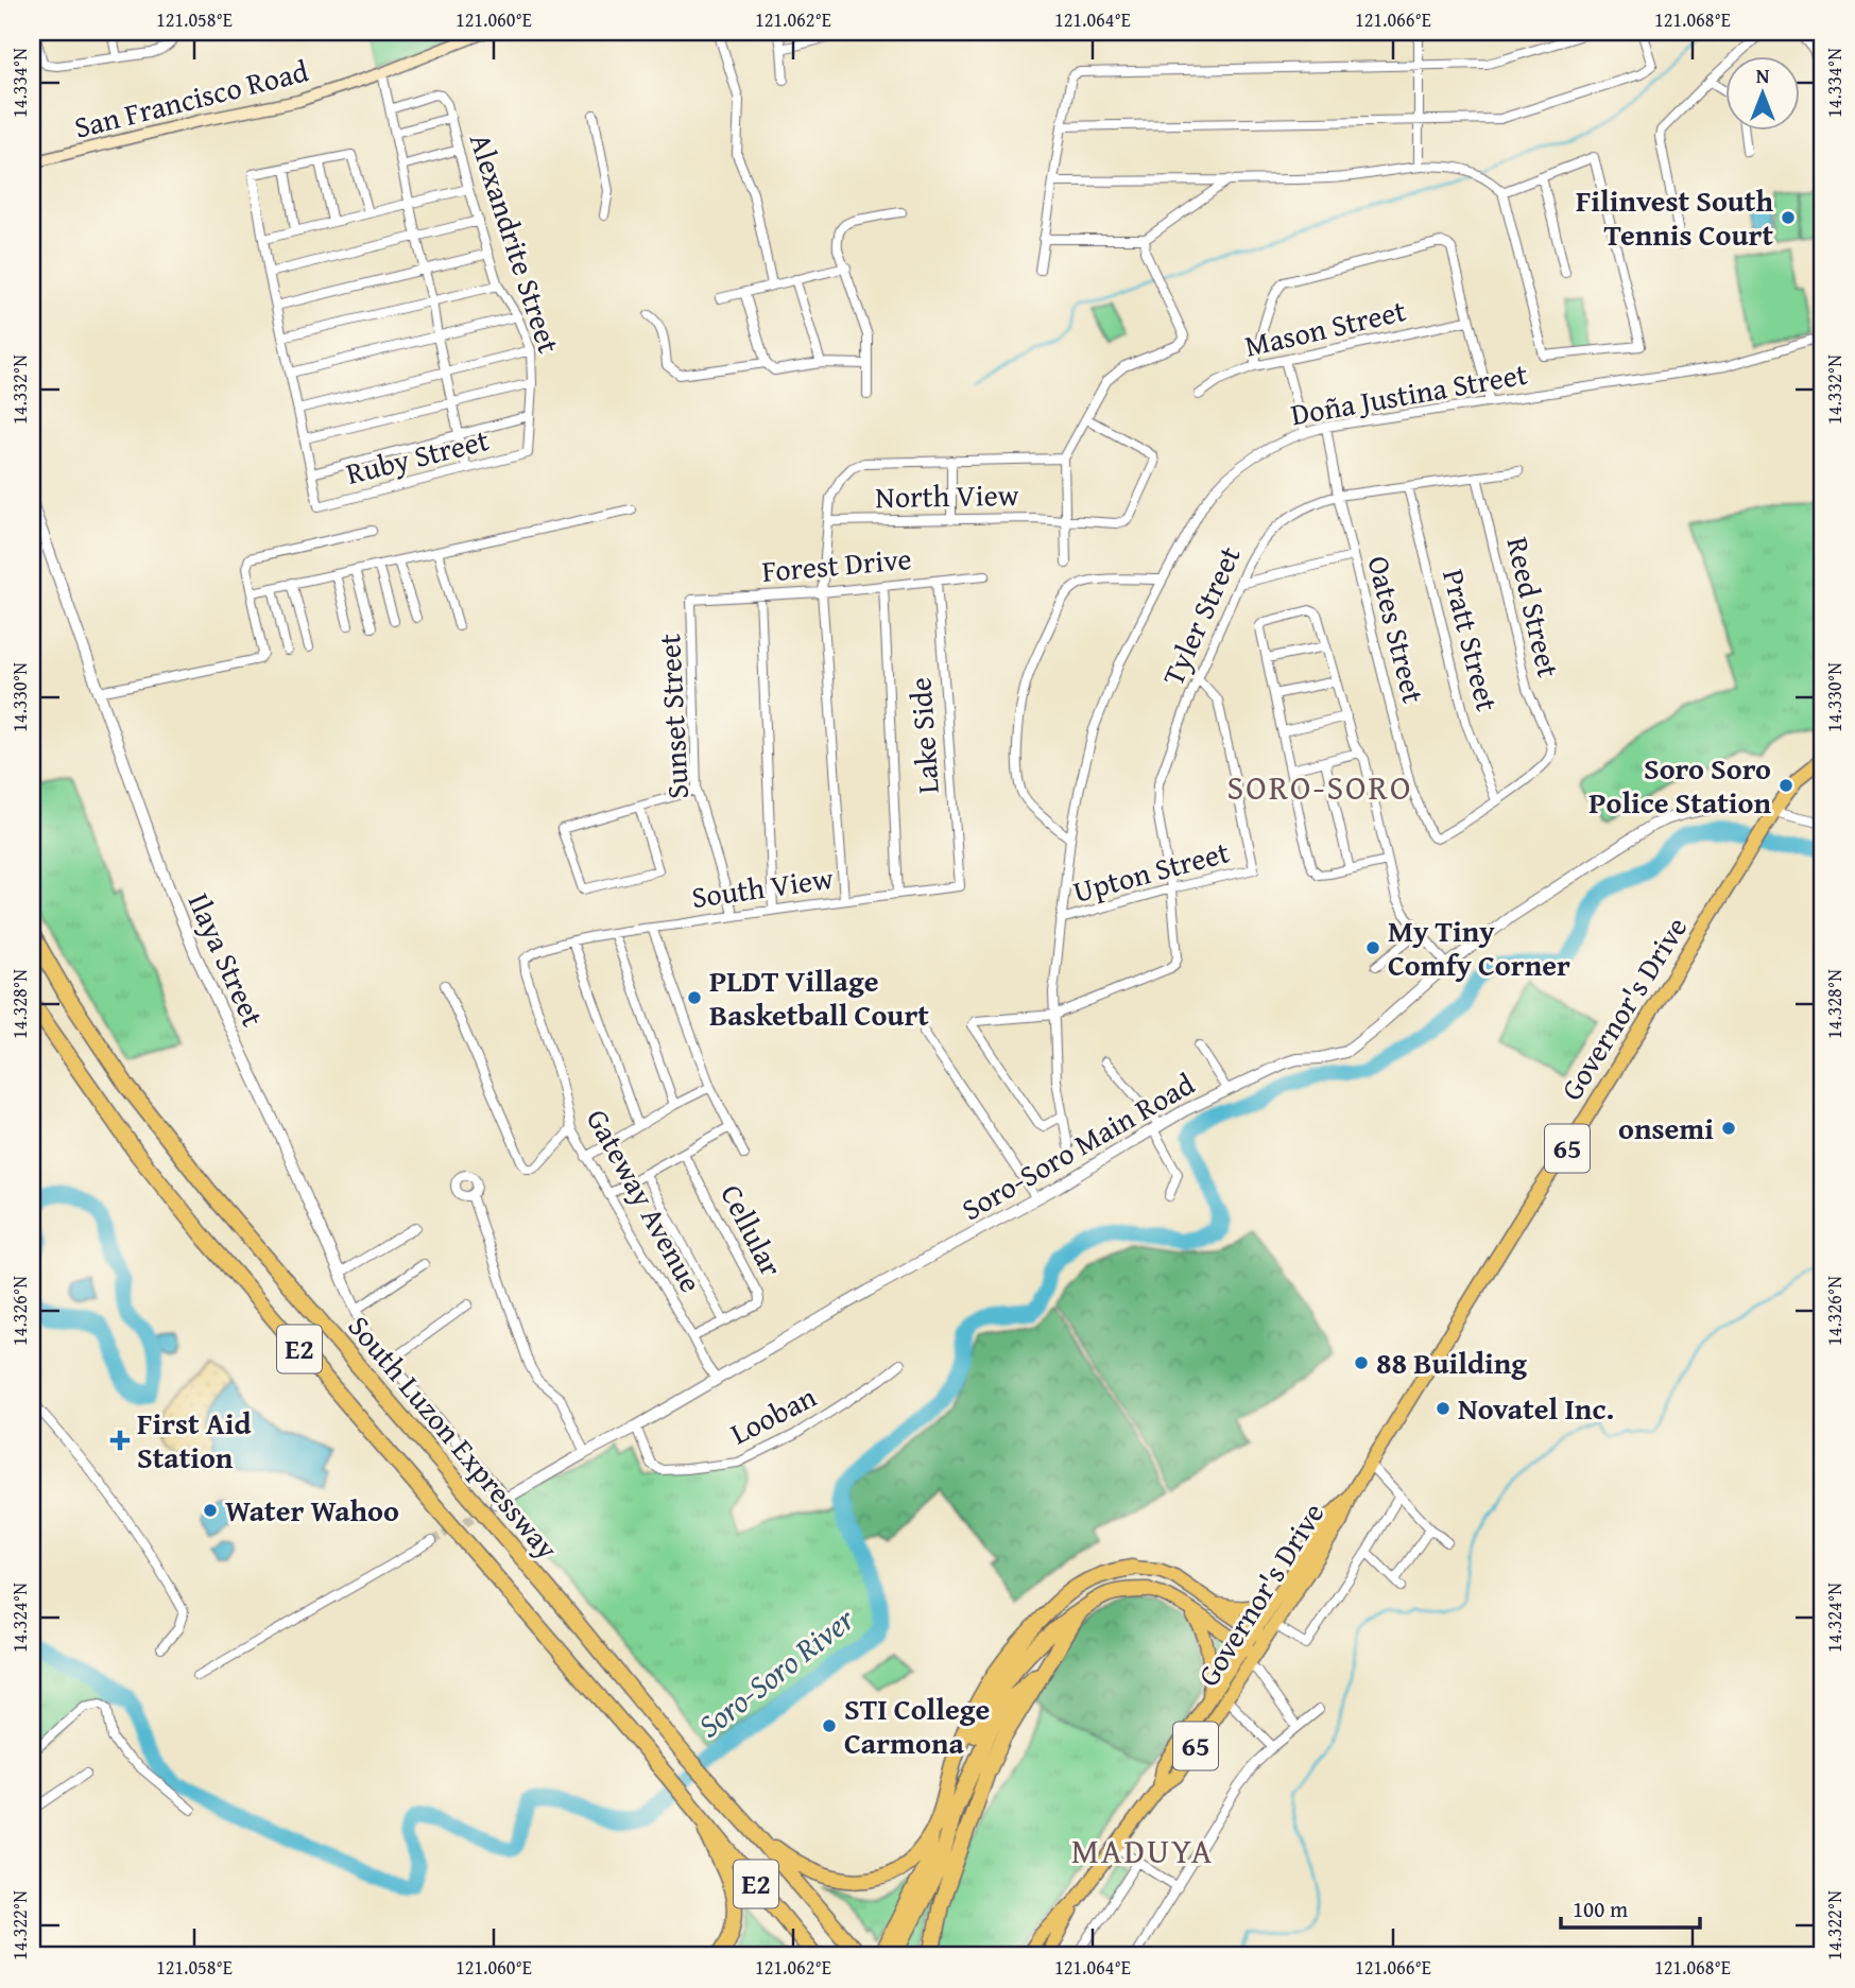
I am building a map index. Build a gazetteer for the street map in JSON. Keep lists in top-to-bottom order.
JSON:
{
  "streets": {
    "highway": [
      "Governor's Drive",
      "65",
      "E2",
      "South Luzon Expressway"
    ],
    "main road": ["San Francisco Road"],
    "street": [
      "Alexandrite Street",
      "Mason Street",
      "Doña Justina Street",
      "Ruby Street",
      "North View",
      "Forest Drive",
      "Reed Street",
      "Tyler Street",
      "Oates Street",
      "Pratt Street",
      "Sunset Street",
      "Lake Side",
      "Upton Street",
      "South View",
      "Ilaya Street",
      "Soro-Soro Main Road",
      "Gateway Avenue",
      "Cellular",
      "Looban"
    ]
  },
  "crossings": [
    ["Alexandrite Street", "Ruby Street"],
    ["Doña Justina Street", "Tyler Street"],
    ["Doña Justina Street", "Oates Street"],
    ["Doña Justina Street", "Upton Street"],
    ["Forest Drive", "Sunset Street"],
    ["Forest Drive", "Lake Side"],
    ["Reed Street", "Tyler Street"],
    ["Reed Street", "Oates Street"],
    ["Reed Street", "Pratt Street"],
    ["Tyler Street", "Oates Street"],
    ["Tyler Street", "Pratt Street"],
    ["Tyler Street", "Upton Street"],
    ["Oates Street", "Pratt Street"],
    ["Sunset Street", "South View"],
    ["Lake Side", "South View"],
    ["South View", "Gateway Avenue"],
    ["Ilaya Street", "Soro-Soro Main Road"],
    ["Governor's Drive", "Soro-Soro Main Road"],
    ["Governor's Drive", "65"],
    ["Soro-Soro Main Road", "65"],
    ["Soro-Soro Main Road", "Gateway Avenue"],
    ["Soro-Soro Main Road", "Looban"],
    ["Gateway Avenue", "Cellular"]
  ],
  "districts": ["SORO-SORO", "MADUYA"],
  "water": ["Soro-Soro River"],
  "places": {
    "other": [
      "Filinvest South Tennis Court",
      "Soro Soro Police Station",
      "My Tiny Comfy Corner",
      "PLDT Village Basketball Court",
      "onsemi",
      "88 Building",
      "Novatel Inc.",
      "Water Wahoo",
      "STI College Carmona"
    ],
    "health": ["First Aid Station"]
  },
  "scale_bar": "100 m",
  "north": "top",
  "coordinates": [
    "121.058°E",
    "121.060°E",
    "121.062°E",
    "121.064°E",
    "121.066°E",
    "121.068°E",
    "14.334°N",
    "14.332°N",
    "14.330°N",
    "14.328°N",
    "14.326°N",
    "14.324°N",
    "14.322°N"
  ]
}
